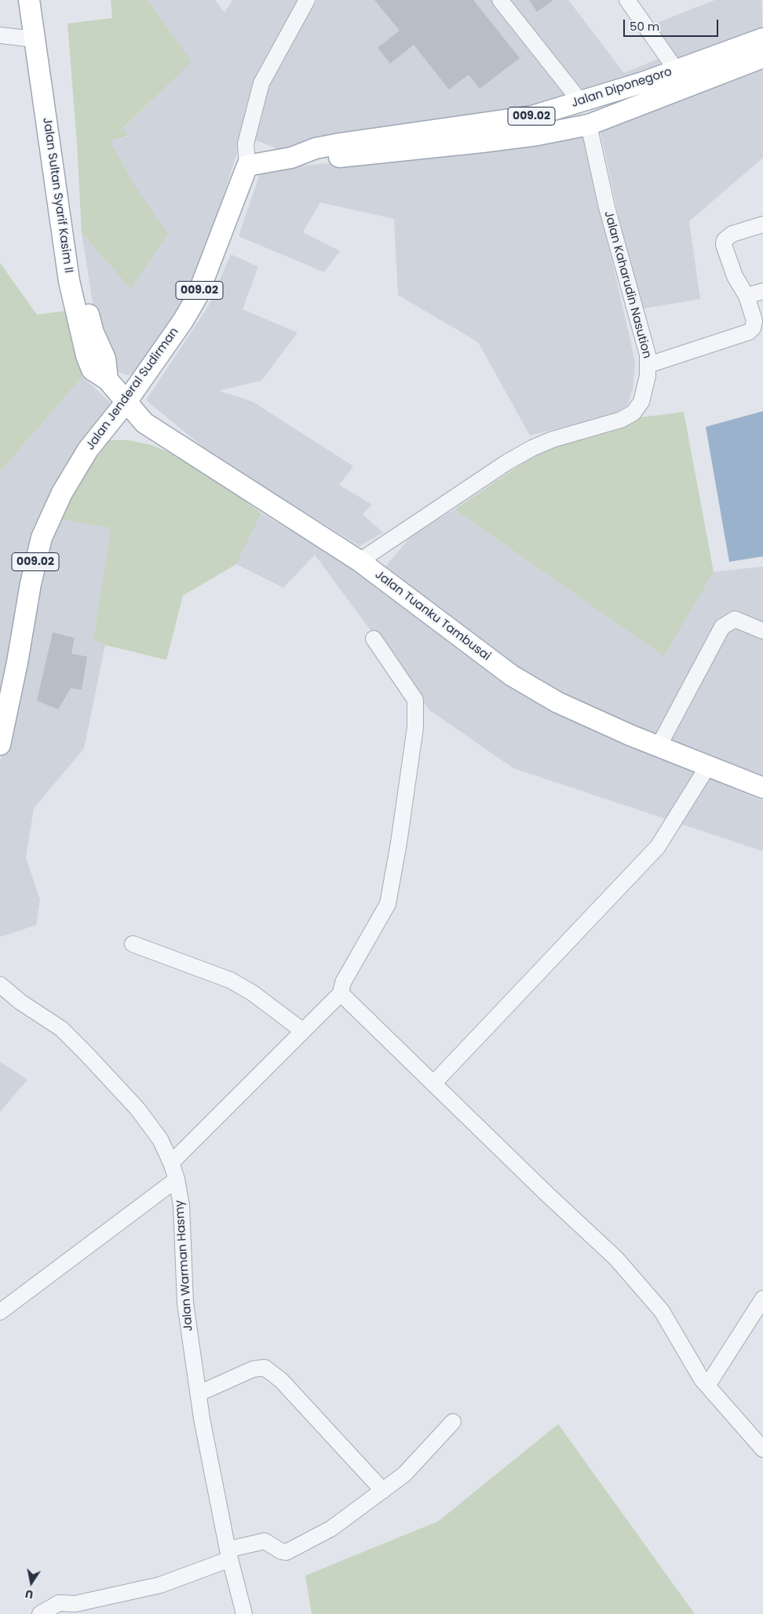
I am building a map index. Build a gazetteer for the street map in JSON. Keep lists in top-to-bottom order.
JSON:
{
  "streets": {
    "main road": [
      "Jalan Diponegoro",
      "009.02",
      "Jalan Sultan Syarif Kasim II",
      "Jalan Jenderal Sudirman",
      "Jalan Tuanku Tambusai"
    ],
    "street": ["Jalan Kaharudin Nasution", "Jalan Warman Hasmy"]
  },
  "crossings": [
    ["Jalan Diponegoro", "Jalan Kaharudin Nasution"],
    ["Jalan Diponegoro", "Jalan Jenderal Sudirman"],
    ["Jalan Sultan Syarif Kasim II", "Jalan Jenderal Sudirman"],
    ["Jalan Sultan Syarif Kasim II", "Jalan Tuanku Tambusai"],
    ["Jalan Kaharudin Nasution", "Jalan Tuanku Tambusai"],
    ["Jalan Jenderal Sudirman", "Jalan Tuanku Tambusai"]
  ],
  "scale_bar": "50 m",
  "north": "bottom"
}
